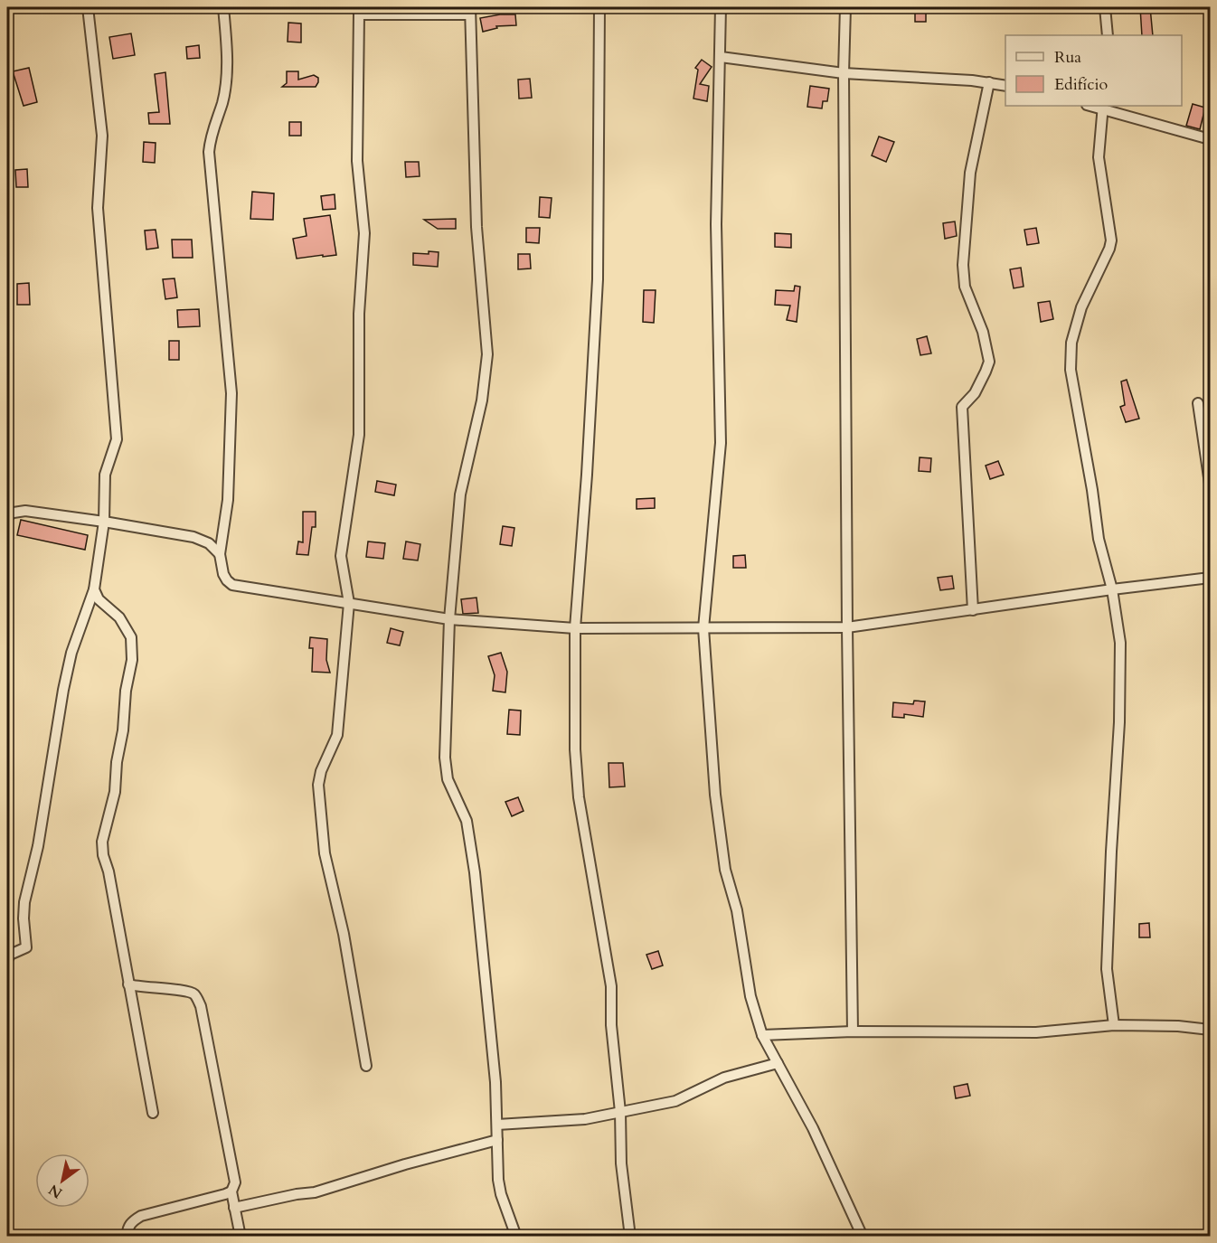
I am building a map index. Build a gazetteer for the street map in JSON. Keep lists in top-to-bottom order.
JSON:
{
  "legend": ["Rua", "Edifício"],
  "north": "bottom left"
}
